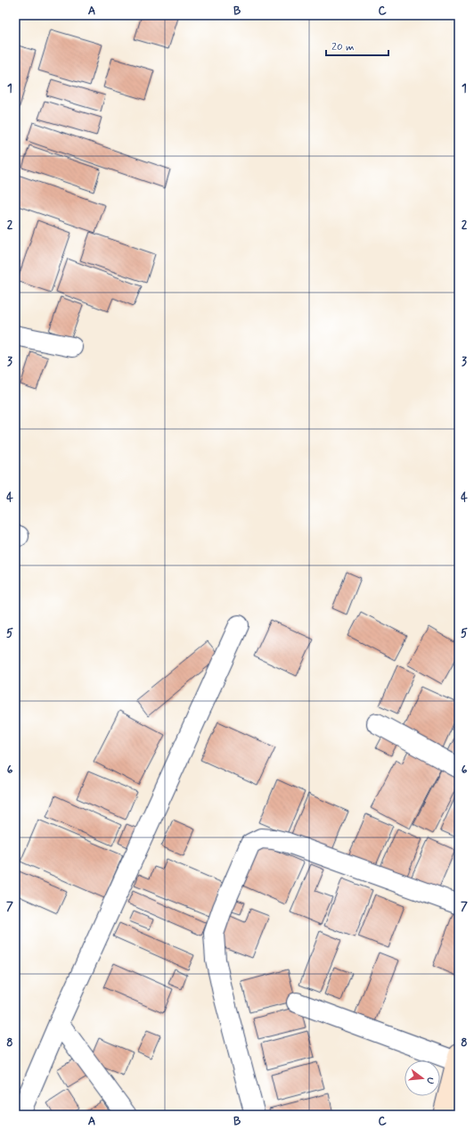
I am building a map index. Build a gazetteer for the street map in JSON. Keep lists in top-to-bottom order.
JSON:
{
  "scale_bar": "20 m",
  "north": "right",
  "grid": {
    "columns": ["A", "B", "C"],
    "rows": [
      "1",
      "2",
      "3",
      "4",
      "5",
      "6",
      "7",
      "8"
    ]
  }
}
